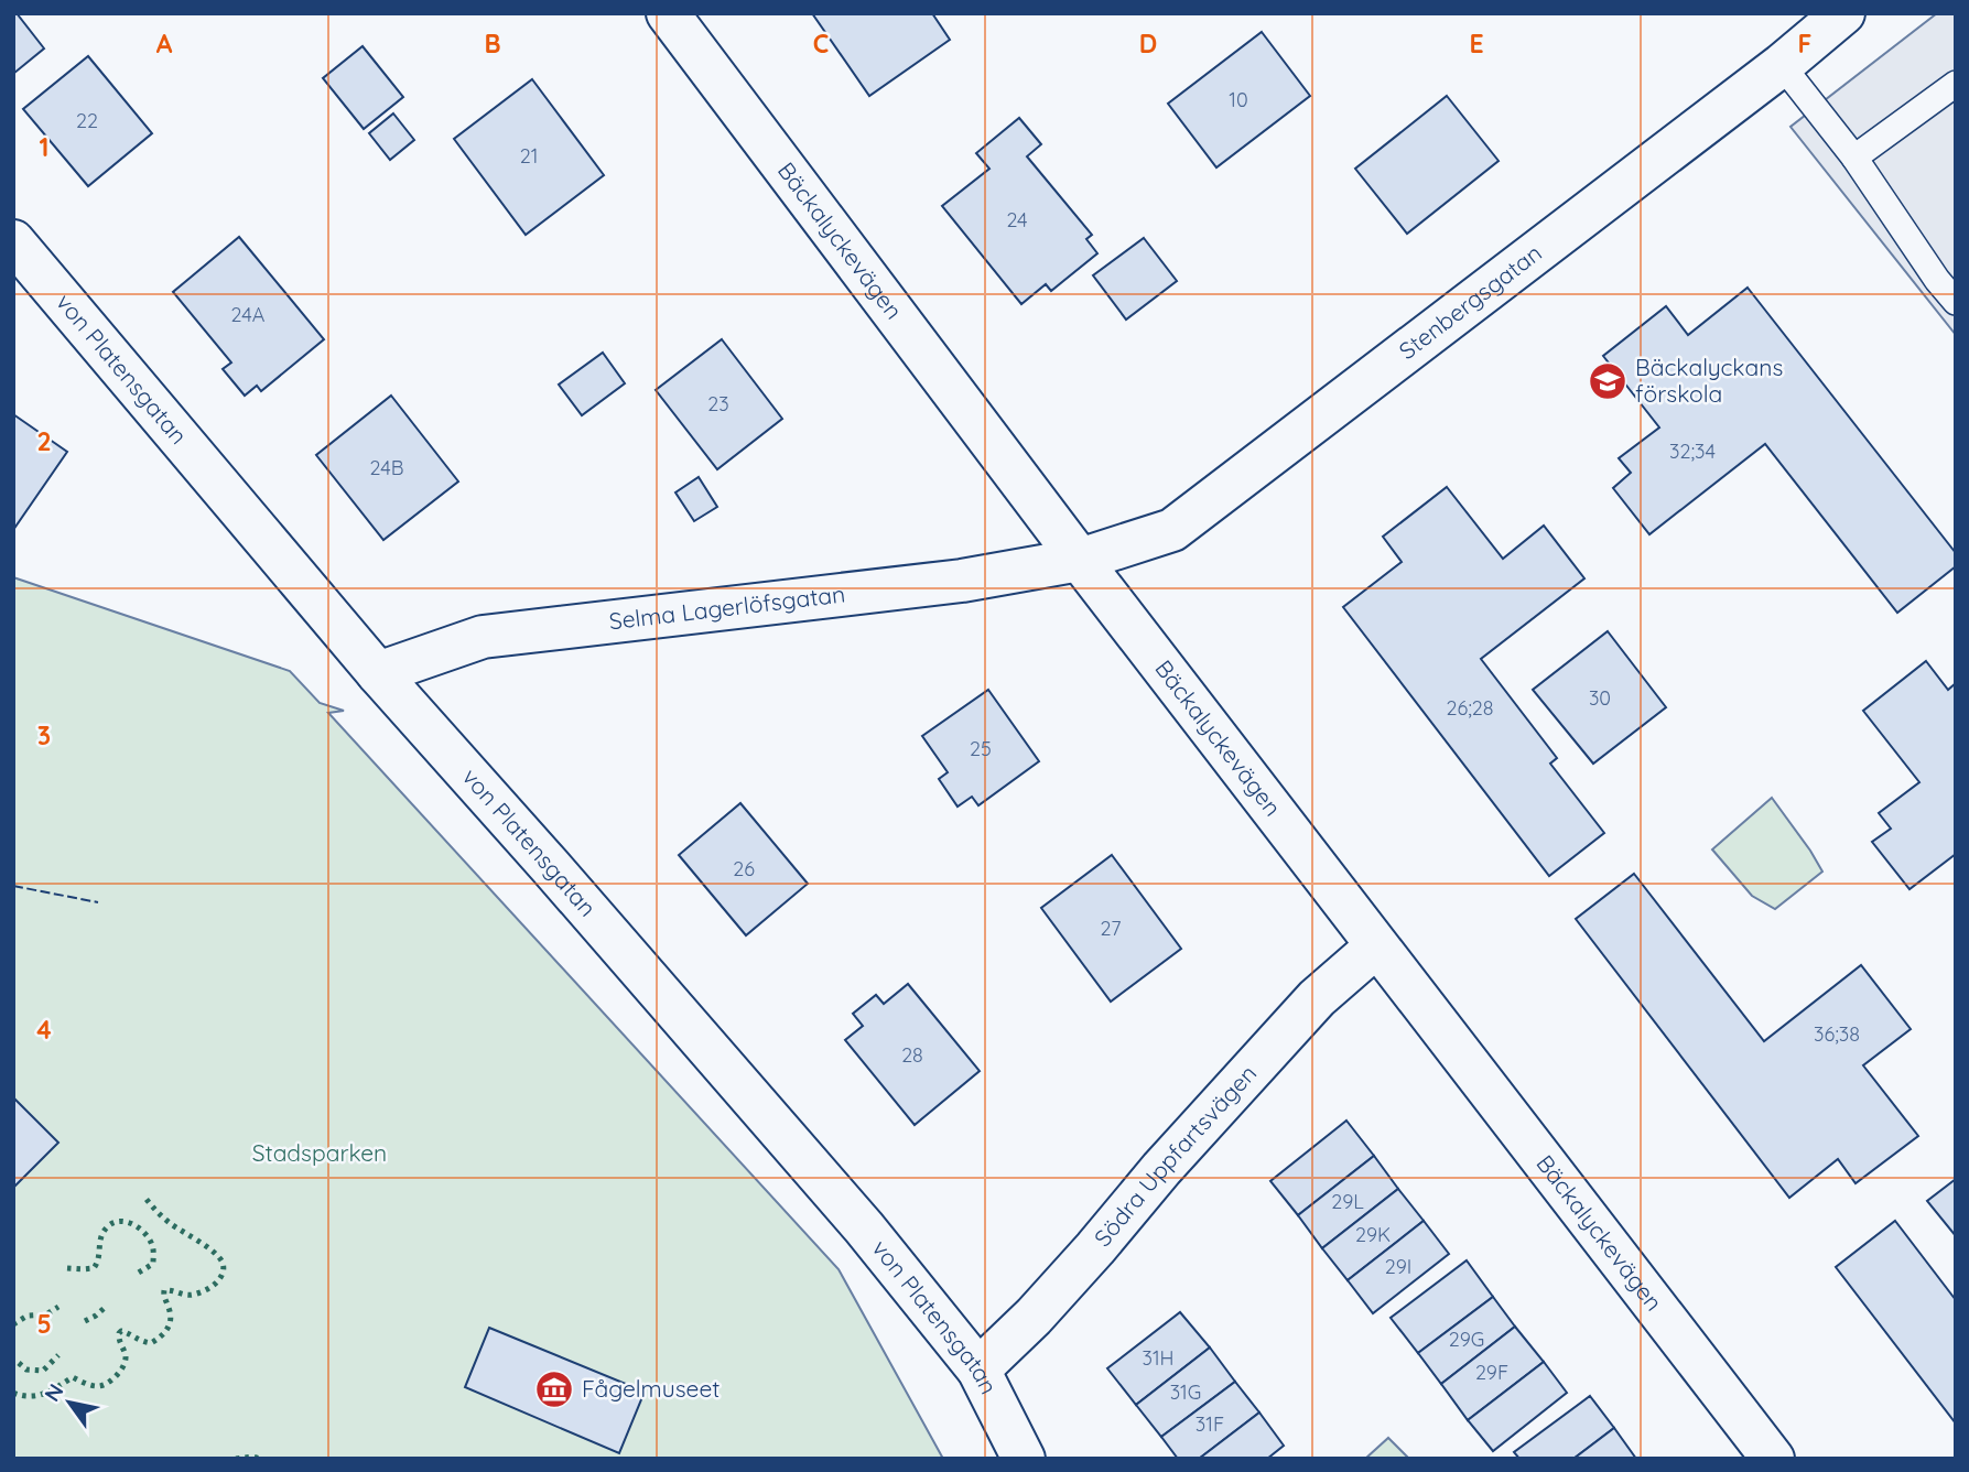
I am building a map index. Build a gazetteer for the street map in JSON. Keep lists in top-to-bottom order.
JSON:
{
  "streets": {
    "street": [
      "Bäckalyckevägen",
      "Stenbergsgatan",
      "von Platensgatan",
      "Selma Lagerlöfsgatan",
      "Södra Uppfartsvägen"
    ]
  },
  "crossings": [
    ["Bäckalyckevägen", "Stenbergsgatan"],
    ["Bäckalyckevägen", "Selma Lagerlöfsgatan"],
    ["Bäckalyckevägen", "Södra Uppfartsvägen"],
    ["Stenbergsgatan", "Selma Lagerlöfsgatan"],
    ["von Platensgatan", "Selma Lagerlöfsgatan"],
    ["von Platensgatan", "Södra Uppfartsvägen"]
  ],
  "parks": ["Stadsparken"],
  "places": {
    "school or university": ["Bäckalyckans förskola"],
    "museum": ["Fågelmuseet"]
  },
  "house_numbers": [
    "10",
    "22",
    "21",
    "24",
    "24A",
    "23",
    "32;34",
    "24B",
    "30",
    "26;28",
    "25",
    "26",
    "27",
    "36;38",
    "28",
    "29L",
    "29K",
    "29I",
    "29G",
    "31H",
    "29F",
    "31G",
    "31F"
  ],
  "north": "top left",
  "grid": {
    "columns": [
      "A",
      "B",
      "C",
      "D",
      "E",
      "F"
    ],
    "rows": [
      "1",
      "2",
      "3",
      "4",
      "5"
    ]
  }
}
